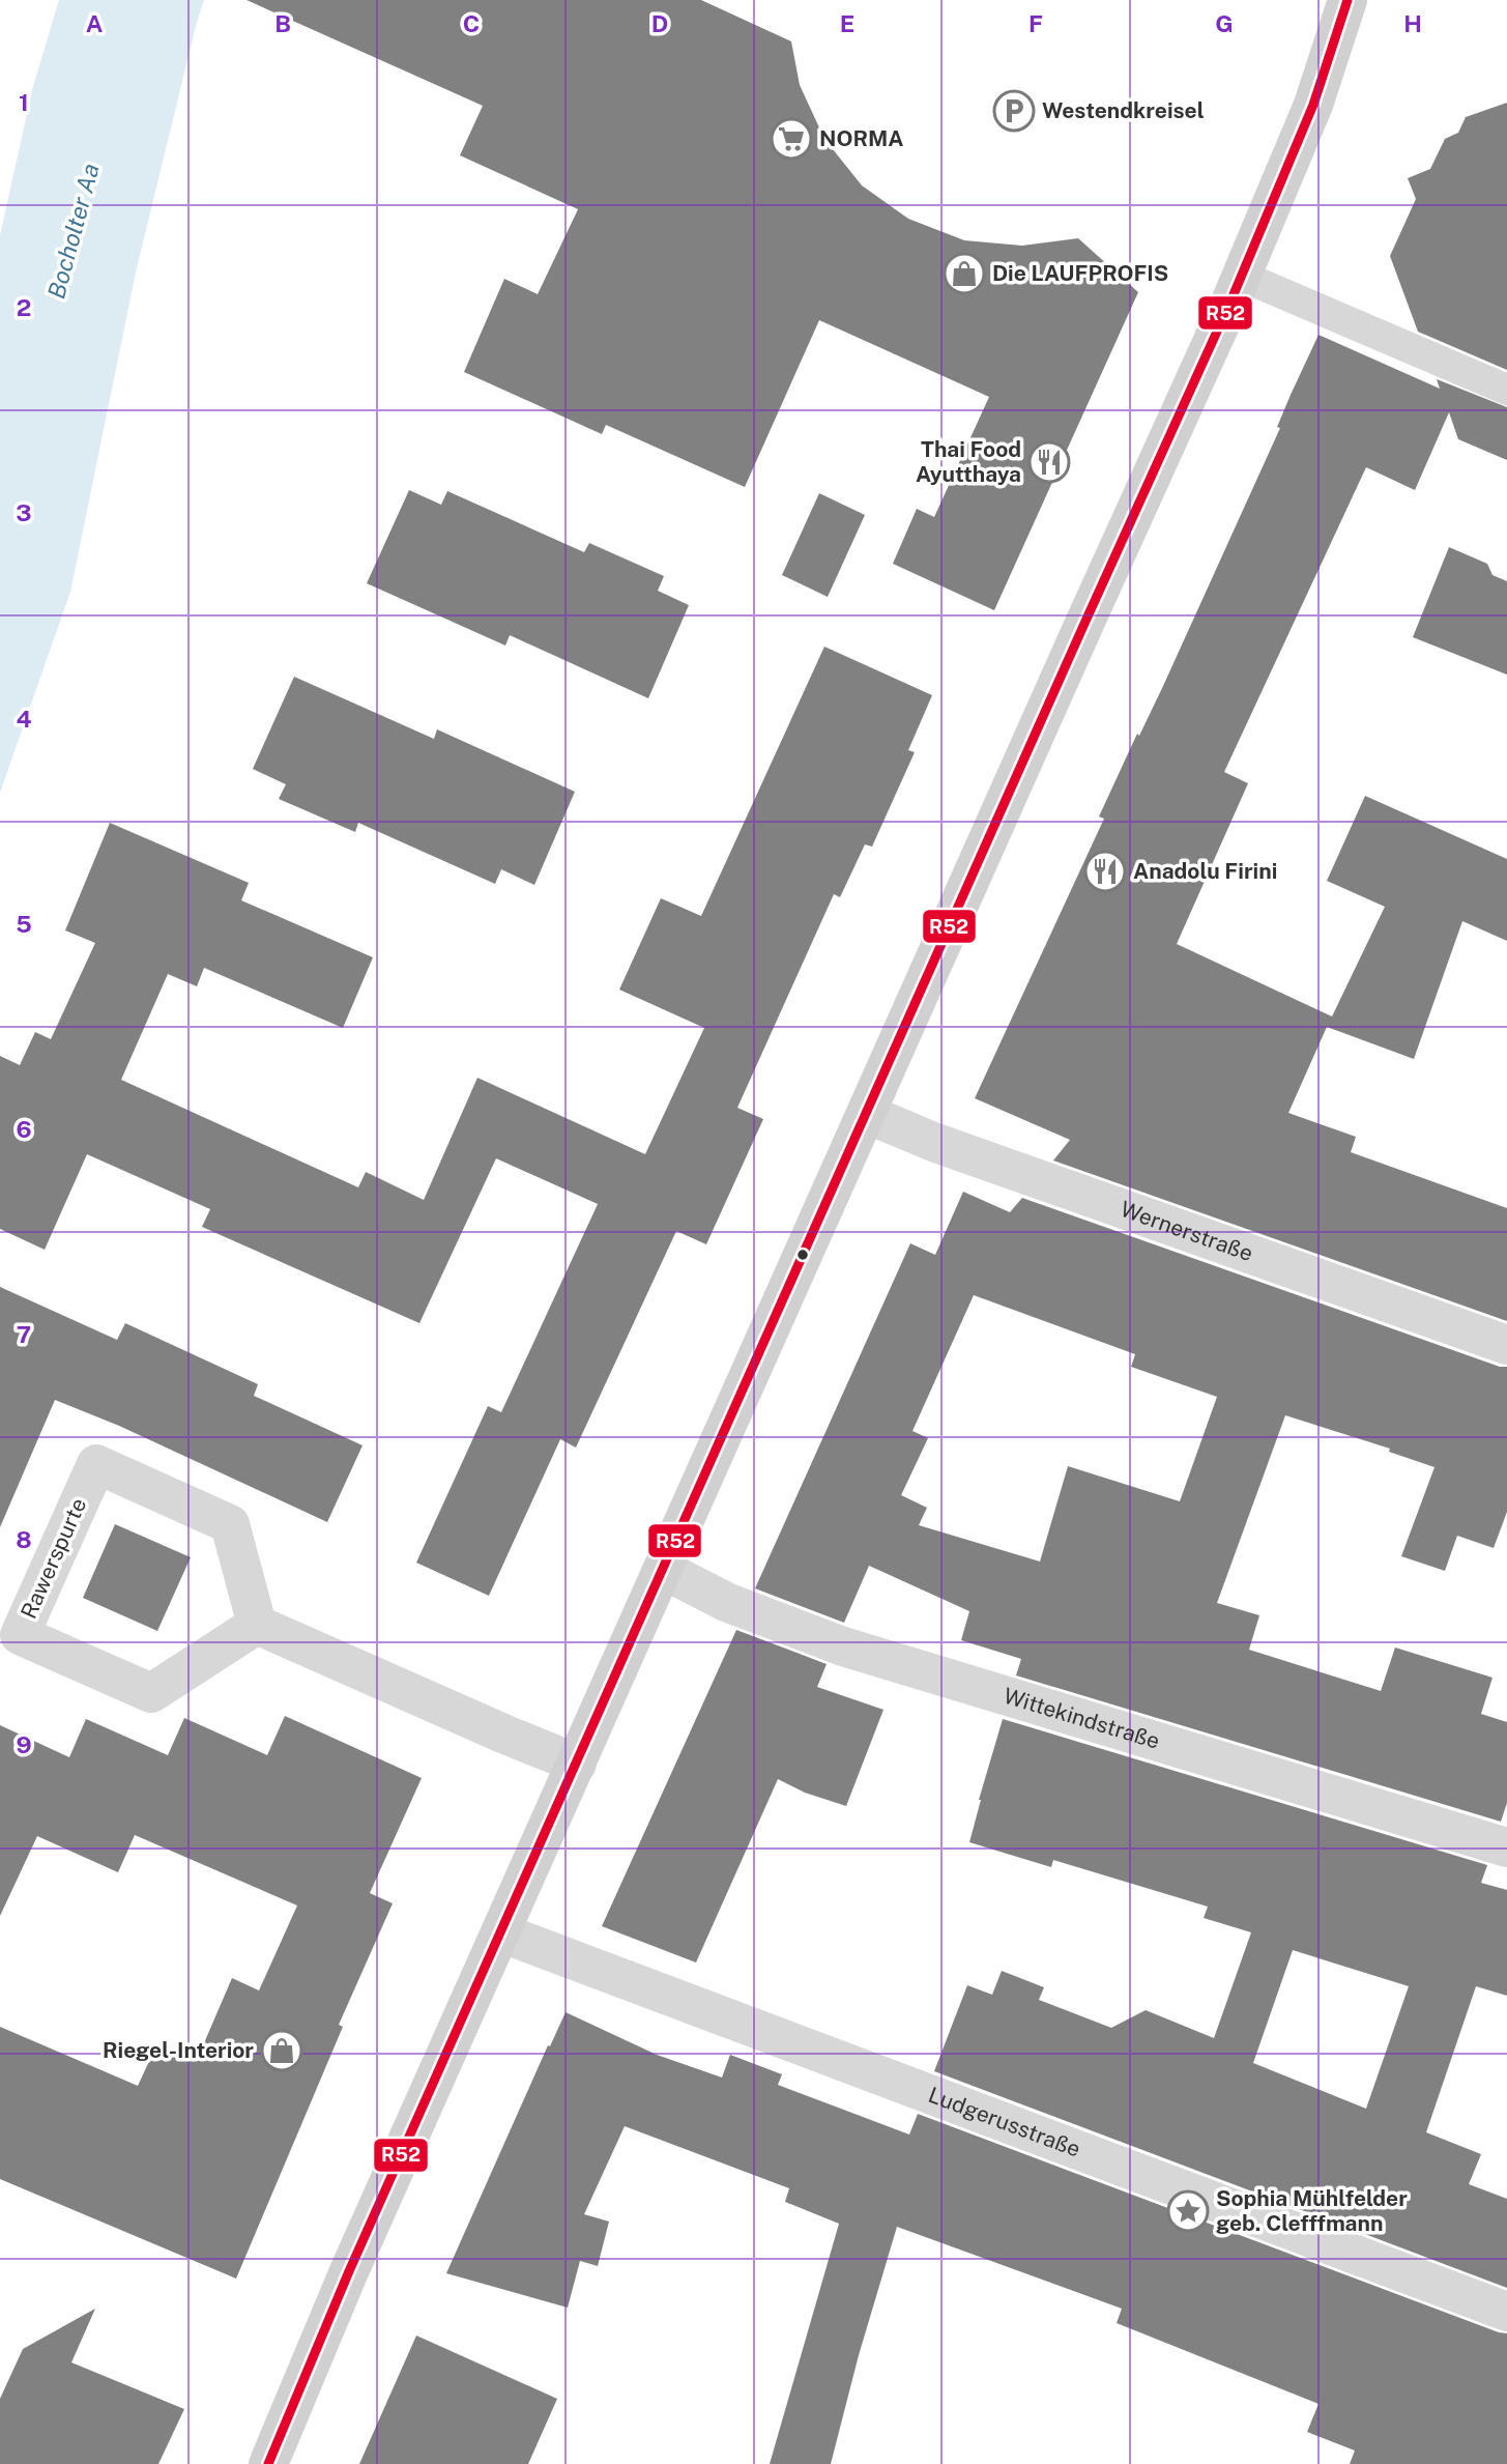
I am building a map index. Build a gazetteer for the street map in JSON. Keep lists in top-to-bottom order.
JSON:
{
  "streets": {
    "street": [
      "Wernerstraße",
      "Rawerspurte",
      "Wittekindstraße",
      "Ludgerusstraße"
    ]
  },
  "water": ["Bocholter Aa"],
  "places": {
    "parking": ["Westendkreisel"],
    "supermarket": ["NORMA"],
    "shop": ["Die LAUFPROFIS", "Riegel-Interior"],
    "restaurant": ["Thai Food Ayutthaya", "Anadolu Firini"],
    "place": ["Sophia Mühlfelder geb. Clefffmann"]
  },
  "lines": ["transit line R52"],
  "grid": {
    "columns": [
      "A",
      "B",
      "C",
      "D",
      "E",
      "F",
      "G",
      "H"
    ],
    "rows": [
      "1",
      "2",
      "3",
      "4",
      "5",
      "6",
      "7",
      "8",
      "9"
    ]
  }
}
